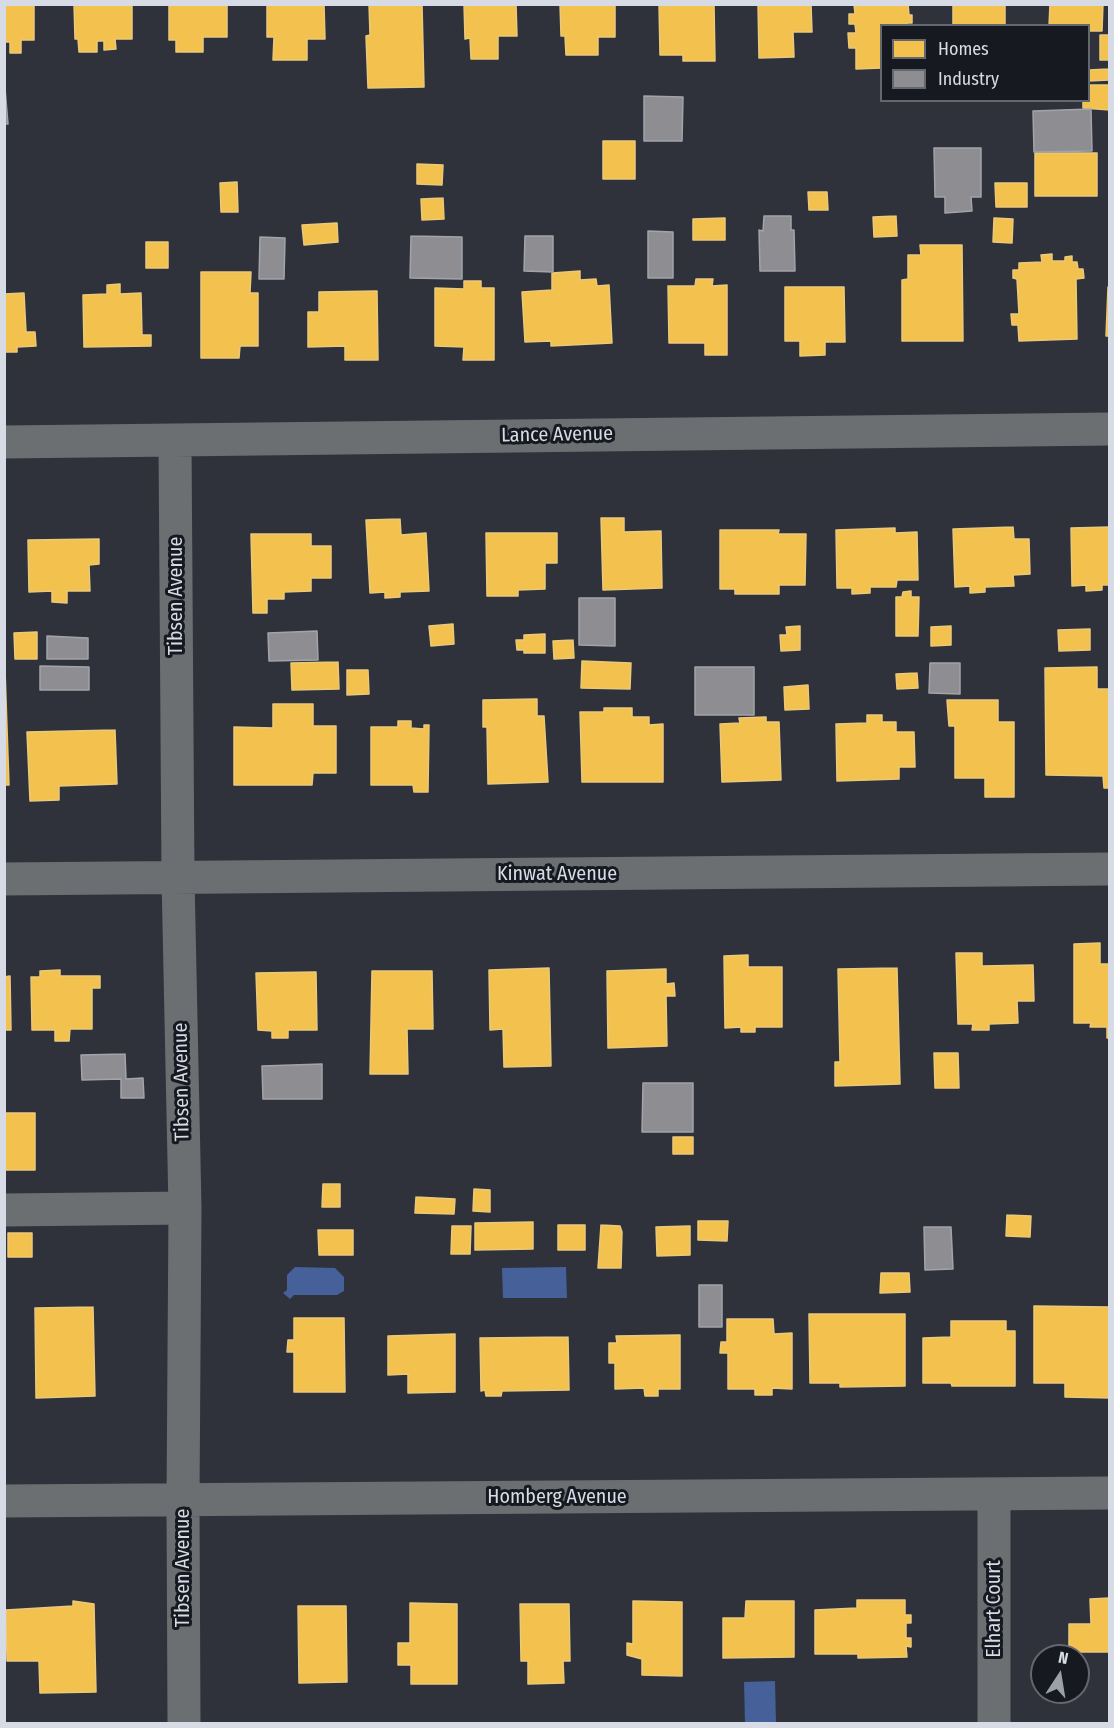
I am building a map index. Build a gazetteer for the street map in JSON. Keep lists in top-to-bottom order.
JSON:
{
  "streets": {
    "street": [
      "Lance Avenue",
      "Tibsen Avenue",
      "Kinwat Avenue",
      "Homberg Avenue",
      "Elhart Court"
    ]
  },
  "crossings": [
    ["Lance Avenue", "Tibsen Avenue"],
    ["Tibsen Avenue", "Kinwat Avenue"],
    ["Tibsen Avenue", "Homberg Avenue"],
    ["Homberg Avenue", "Elhart Court"]
  ],
  "legend": ["Homes", "Industry"],
  "north": "top"
}
